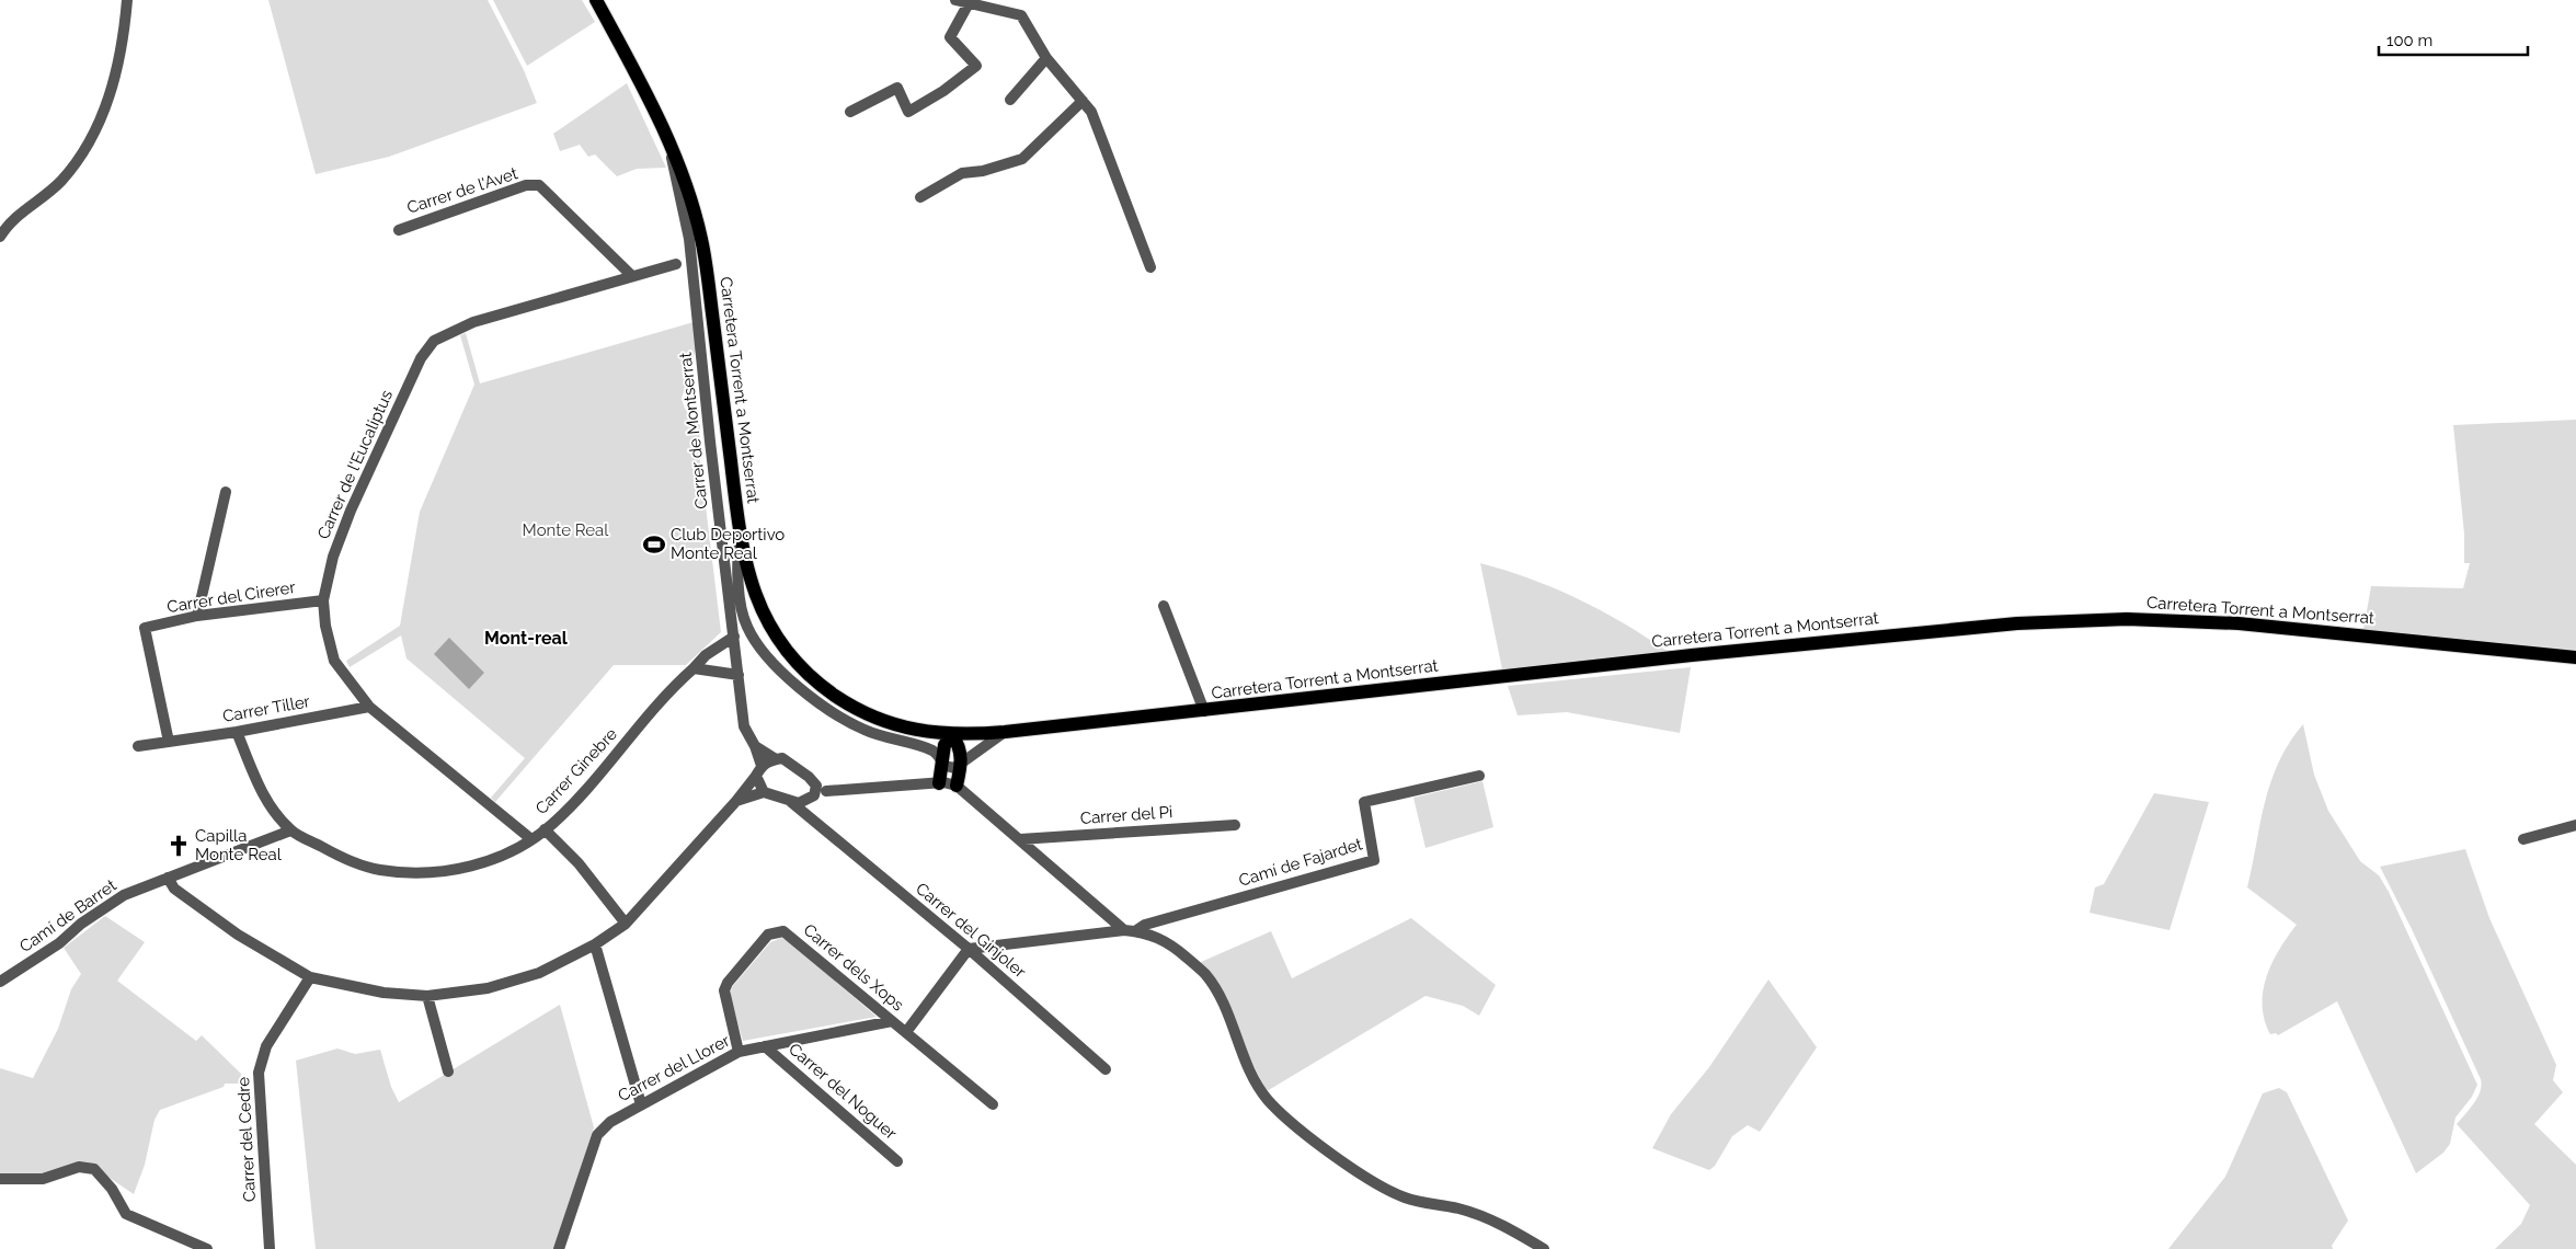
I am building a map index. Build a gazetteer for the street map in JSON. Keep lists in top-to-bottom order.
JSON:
{
  "streets": {
    "main road": ["Carretera Torrent a Montserrat"],
    "street": [
      "Carrer de l'Avet",
      "Carrer de Montserrat",
      "Carrer de l'Eucaliptus",
      "Carrer del Cirerer",
      "Carrer Tiller",
      "Carrer Ginebre",
      "Carrer del Pi",
      "Camí de Fajardet",
      "Camí de Barret",
      "Carrer del Ginjoler",
      "Carrer dels Xops",
      "Carrer del Llorer",
      "Carrer del Noguer",
      "Carrer del Cedre"
    ]
  },
  "crossings": [
    ["Carrer de l'Avet", "Carrer de l'Eucaliptus"],
    ["Carretera Torrent a Montserrat", "Carrer de Montserrat"],
    ["Carrer de Montserrat", "Carrer Ginebre"],
    ["Carrer de l'Eucaliptus", "Carrer del Cirerer"],
    ["Carrer de l'Eucaliptus", "Carrer Tiller"],
    ["Carrer de l'Eucaliptus", "Carrer Ginebre"],
    ["Carrer del Cirerer", "Carrer Tiller"],
    ["Carrer Tiller", "Carrer Ginebre"],
    ["Carrer Ginebre", "Camí de Barret"],
    ["Carrer dels Xops", "Carrer del Llorer"],
    ["Carrer del Llorer", "Carrer del Noguer"]
  ],
  "districts": ["Mont-real"],
  "parks": ["Monte Real"],
  "places": {
    "sports": ["Club Deportivo Monte Real"],
    "church": ["Capilla Monte Real"]
  },
  "scale_bar": "100 m"
}
